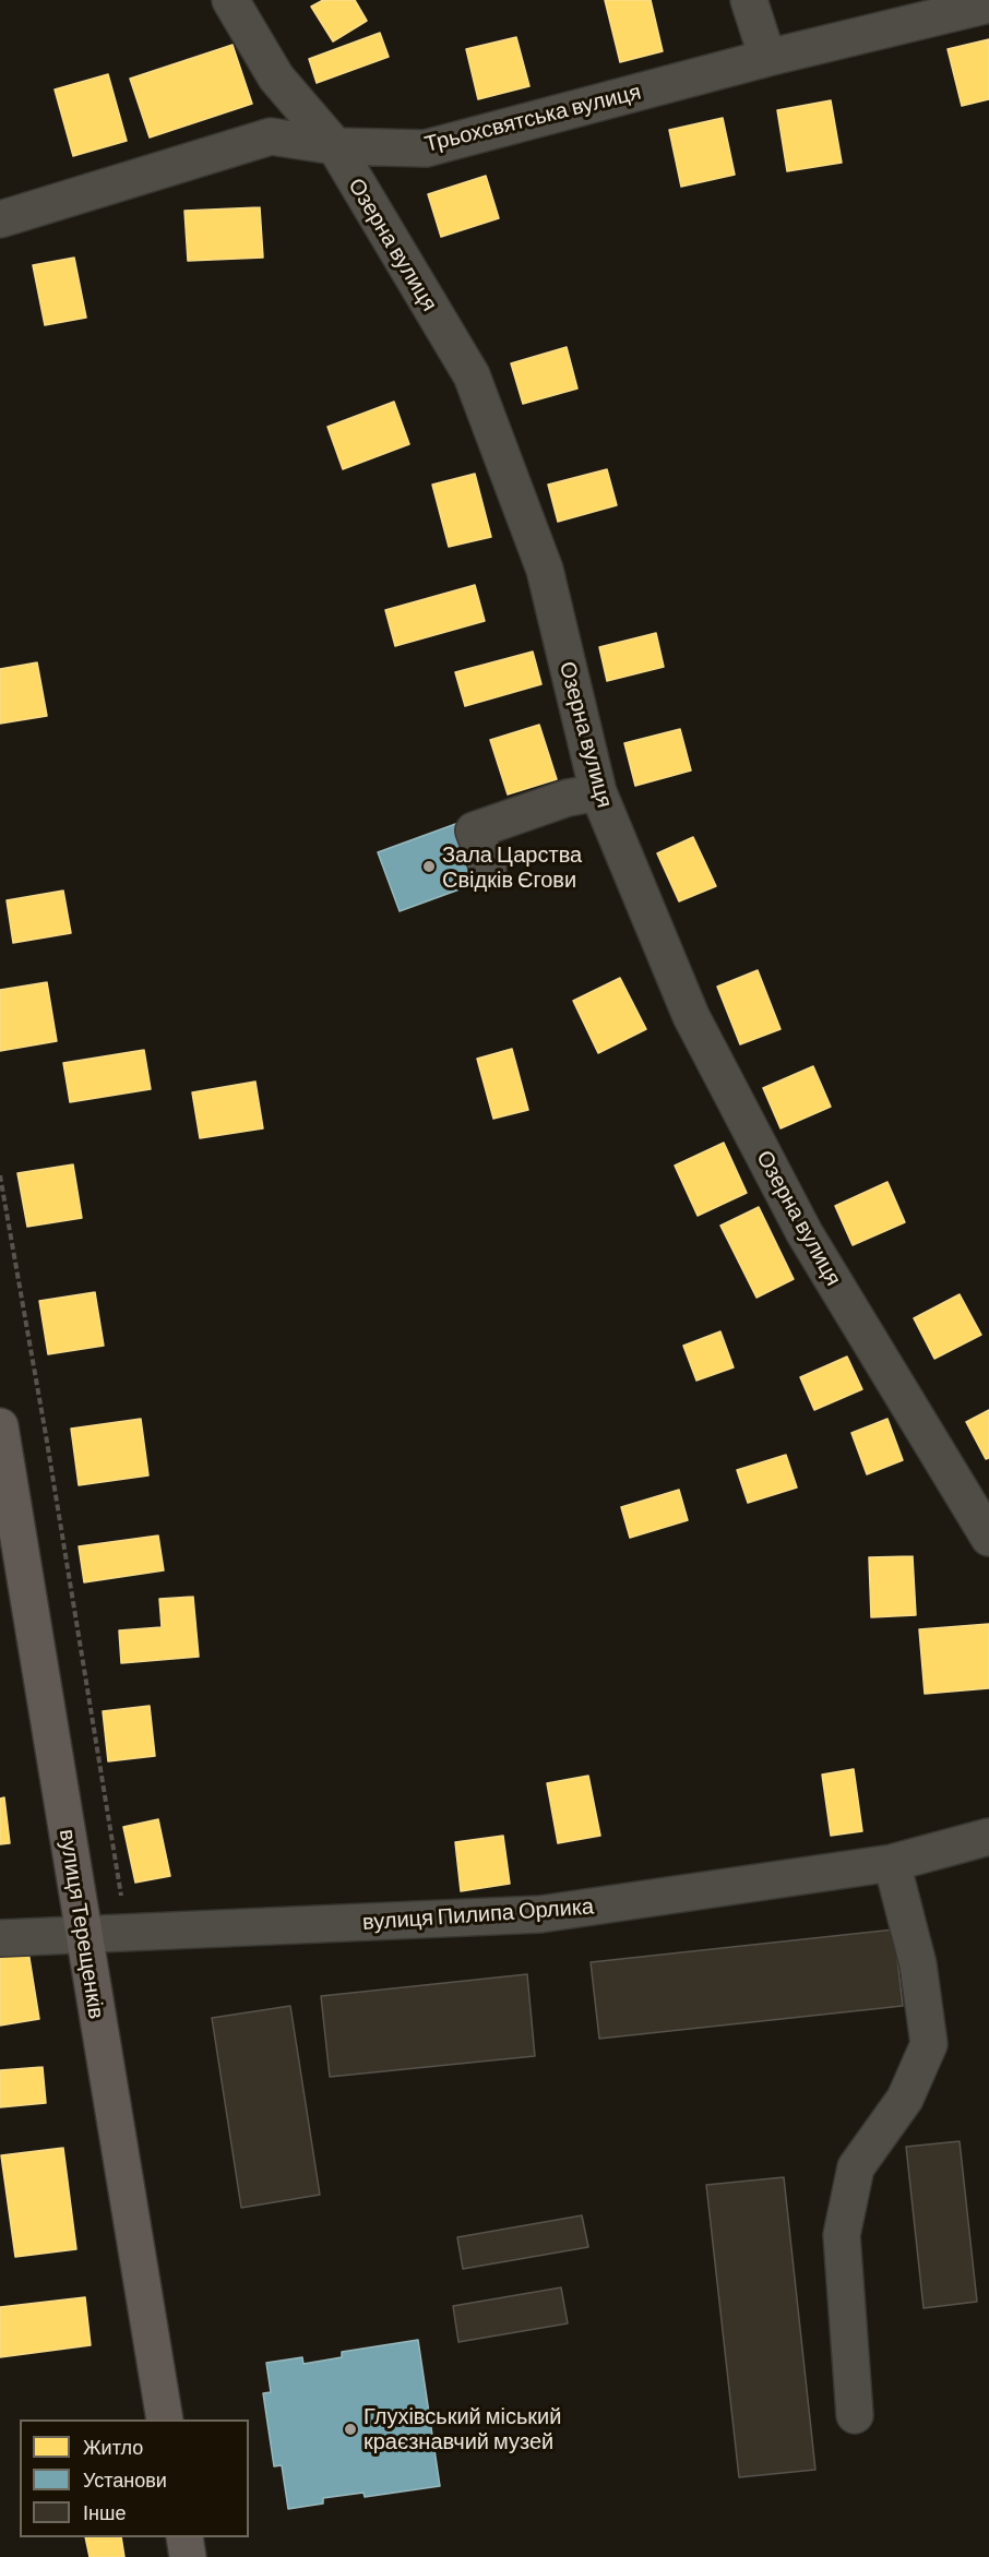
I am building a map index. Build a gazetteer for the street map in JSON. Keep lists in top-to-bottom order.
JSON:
{
  "streets": {
    "main road": ["вулиця Терещенків"],
    "street": ["Трьохсвятська вулиця", "Озерна вулиця", "вулиця Пилипа Орлика"]
  },
  "crossings": [
    ["Трьохсвятська вулиця", "Озерна вулиця"],
    ["вулиця Пилипа Орлика", "вулиця Терещенків"]
  ],
  "places": ["Зала Царства Свідків Єгови", "Глухівський міський краєзнавчий музей"],
  "legend": ["Житло", "Установи", "Інше"]
}
